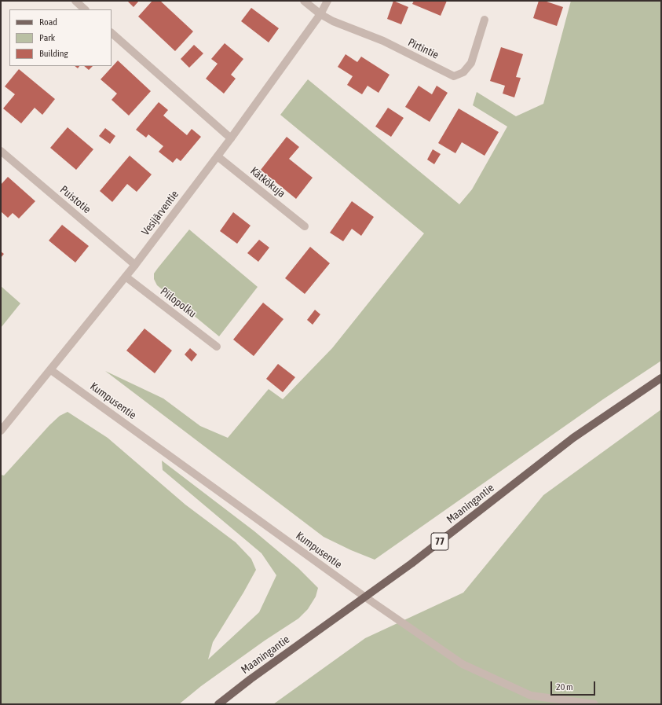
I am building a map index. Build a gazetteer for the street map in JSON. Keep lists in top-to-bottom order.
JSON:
{
  "streets": {
    "main road": ["Maaningantie", "77"],
    "street": [
      "Pirtintie",
      "Kätkökuja",
      "Puistotie",
      "Vesijärventie",
      "Piilopolku",
      "Kumpusentie"
    ]
  },
  "crossings": [
    ["Pirtintie", "Vesijärventie"],
    ["Kätkökuja", "Vesijärventie"],
    ["Puistotie", "Vesijärventie"],
    ["Vesijärventie", "Piilopolku"],
    ["Vesijärventie", "Kumpusentie"],
    ["Kumpusentie", "Maaningantie"]
  ],
  "legend": ["Road", "Park", "Building"],
  "scale_bar": "20 m"
}
